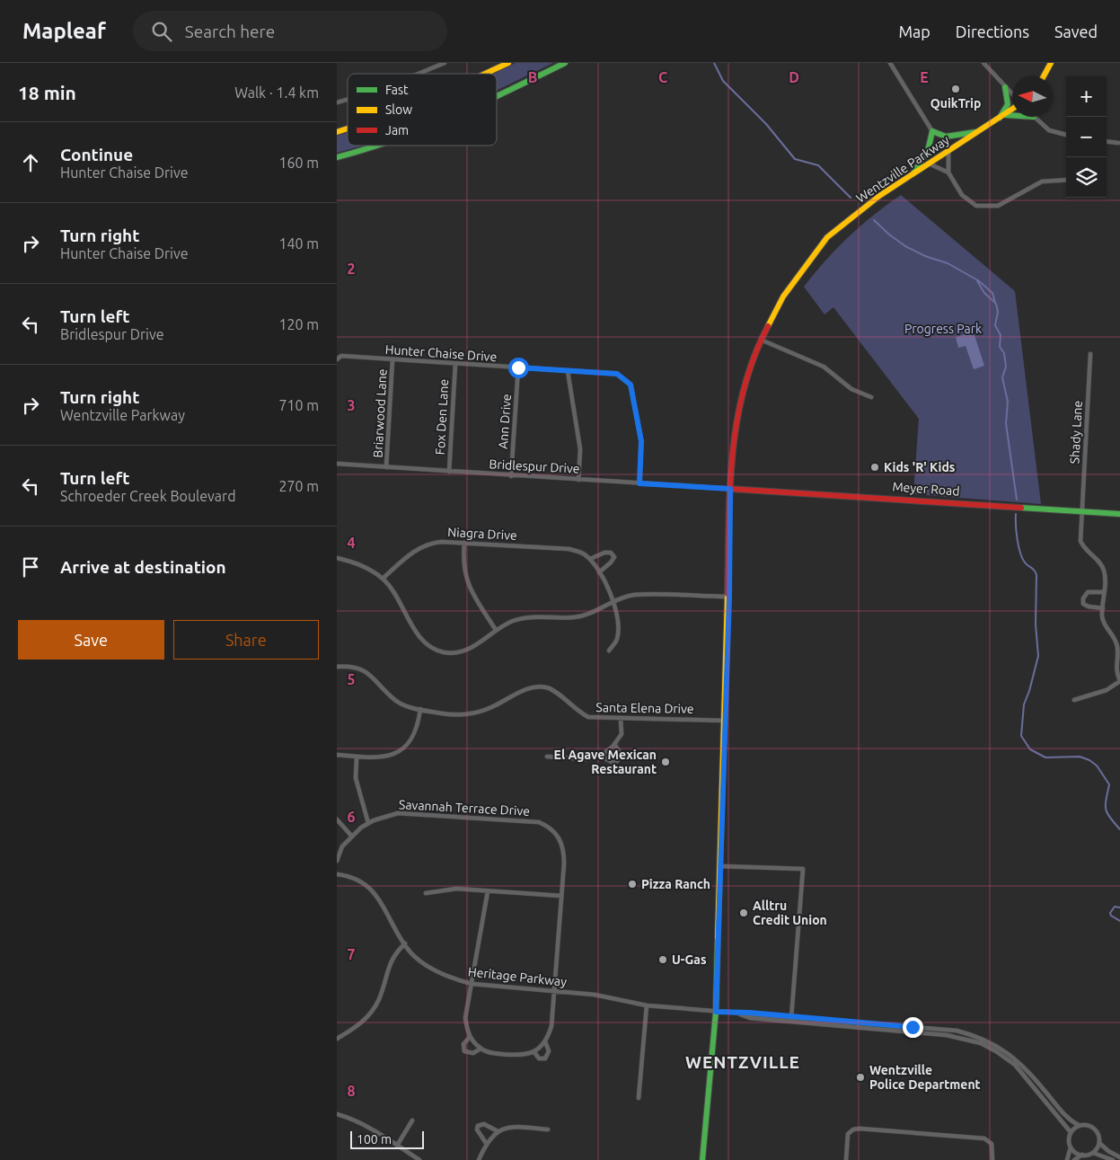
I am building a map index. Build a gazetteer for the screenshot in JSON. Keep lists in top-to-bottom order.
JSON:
{
  "streets": {
    "main road": ["Wentzville Parkway", "Meyer Road"],
    "street": [
      "Hunter Chaise Drive",
      "Briarwood Lane",
      "Fox Den Lane",
      "Ann Drive",
      "Shady Lane",
      "Bridlespur Drive",
      "Niagra Drive",
      "Santa Elena Drive",
      "Savannah Terrace Drive",
      "Heritage Parkway"
    ]
  },
  "crossings": [
    ["Wentzville Parkway", "Bridlespur Drive"],
    ["Wentzville Parkway", "Meyer Road"],
    ["Wentzville Parkway", "Santa Elena Drive"],
    ["Wentzville Parkway", "Heritage Parkway"],
    ["Hunter Chaise Drive", "Briarwood Lane"],
    ["Hunter Chaise Drive", "Fox Den Lane"],
    ["Hunter Chaise Drive", "Ann Drive"],
    ["Hunter Chaise Drive", "Bridlespur Drive"],
    ["Briarwood Lane", "Bridlespur Drive"],
    ["Fox Den Lane", "Bridlespur Drive"],
    ["Ann Drive", "Bridlespur Drive"],
    ["Shady Lane", "Meyer Road"],
    ["Bridlespur Drive", "Meyer Road"],
    ["Savannah Terrace Drive", "Heritage Parkway"]
  ],
  "districts": ["WENTZVILLE"],
  "parks": ["Progress Park"],
  "places": [
    "QuikTrip",
    "Kids 'R' Kids",
    "El Agave Mexican Restaurant",
    "Pizza Ranch",
    "Alltru Credit Union",
    "U-Gas",
    "Wentzville Police Department"
  ],
  "legend": ["Fast", "Slow", "Jam"],
  "scale_bar": "100 m",
  "north": "left",
  "page": {
    "header": "Mapleaf",
    "search": "Search here",
    "nav": ["Map", "Directions", "Saved"],
    "heading": ["18 min", "Walk · 1.4 km"],
    "map_buttons": ["+", "−"],
    "list": [
      ["Continue", "Hunter Chaise Drive", "160 m"],
      ["Turn right", "Hunter Chaise Drive", "140 m"],
      ["Turn left", "Bridlespur Drive", "120 m"],
      ["Turn right", "Wentzville Parkway", "710 m"],
      ["Turn left", "Schroeder Creek Boulevard", "270 m"],
      "Arrive at destination"
    ],
    "buttons": ["Save", "Share"],
    "scale": "100 m"
  },
  "grid": {
    "columns": [
      "B",
      "C",
      "D",
      "E"
    ],
    "rows": [
      "2",
      "3",
      "4",
      "5",
      "6",
      "7",
      "8"
    ]
  }
}
